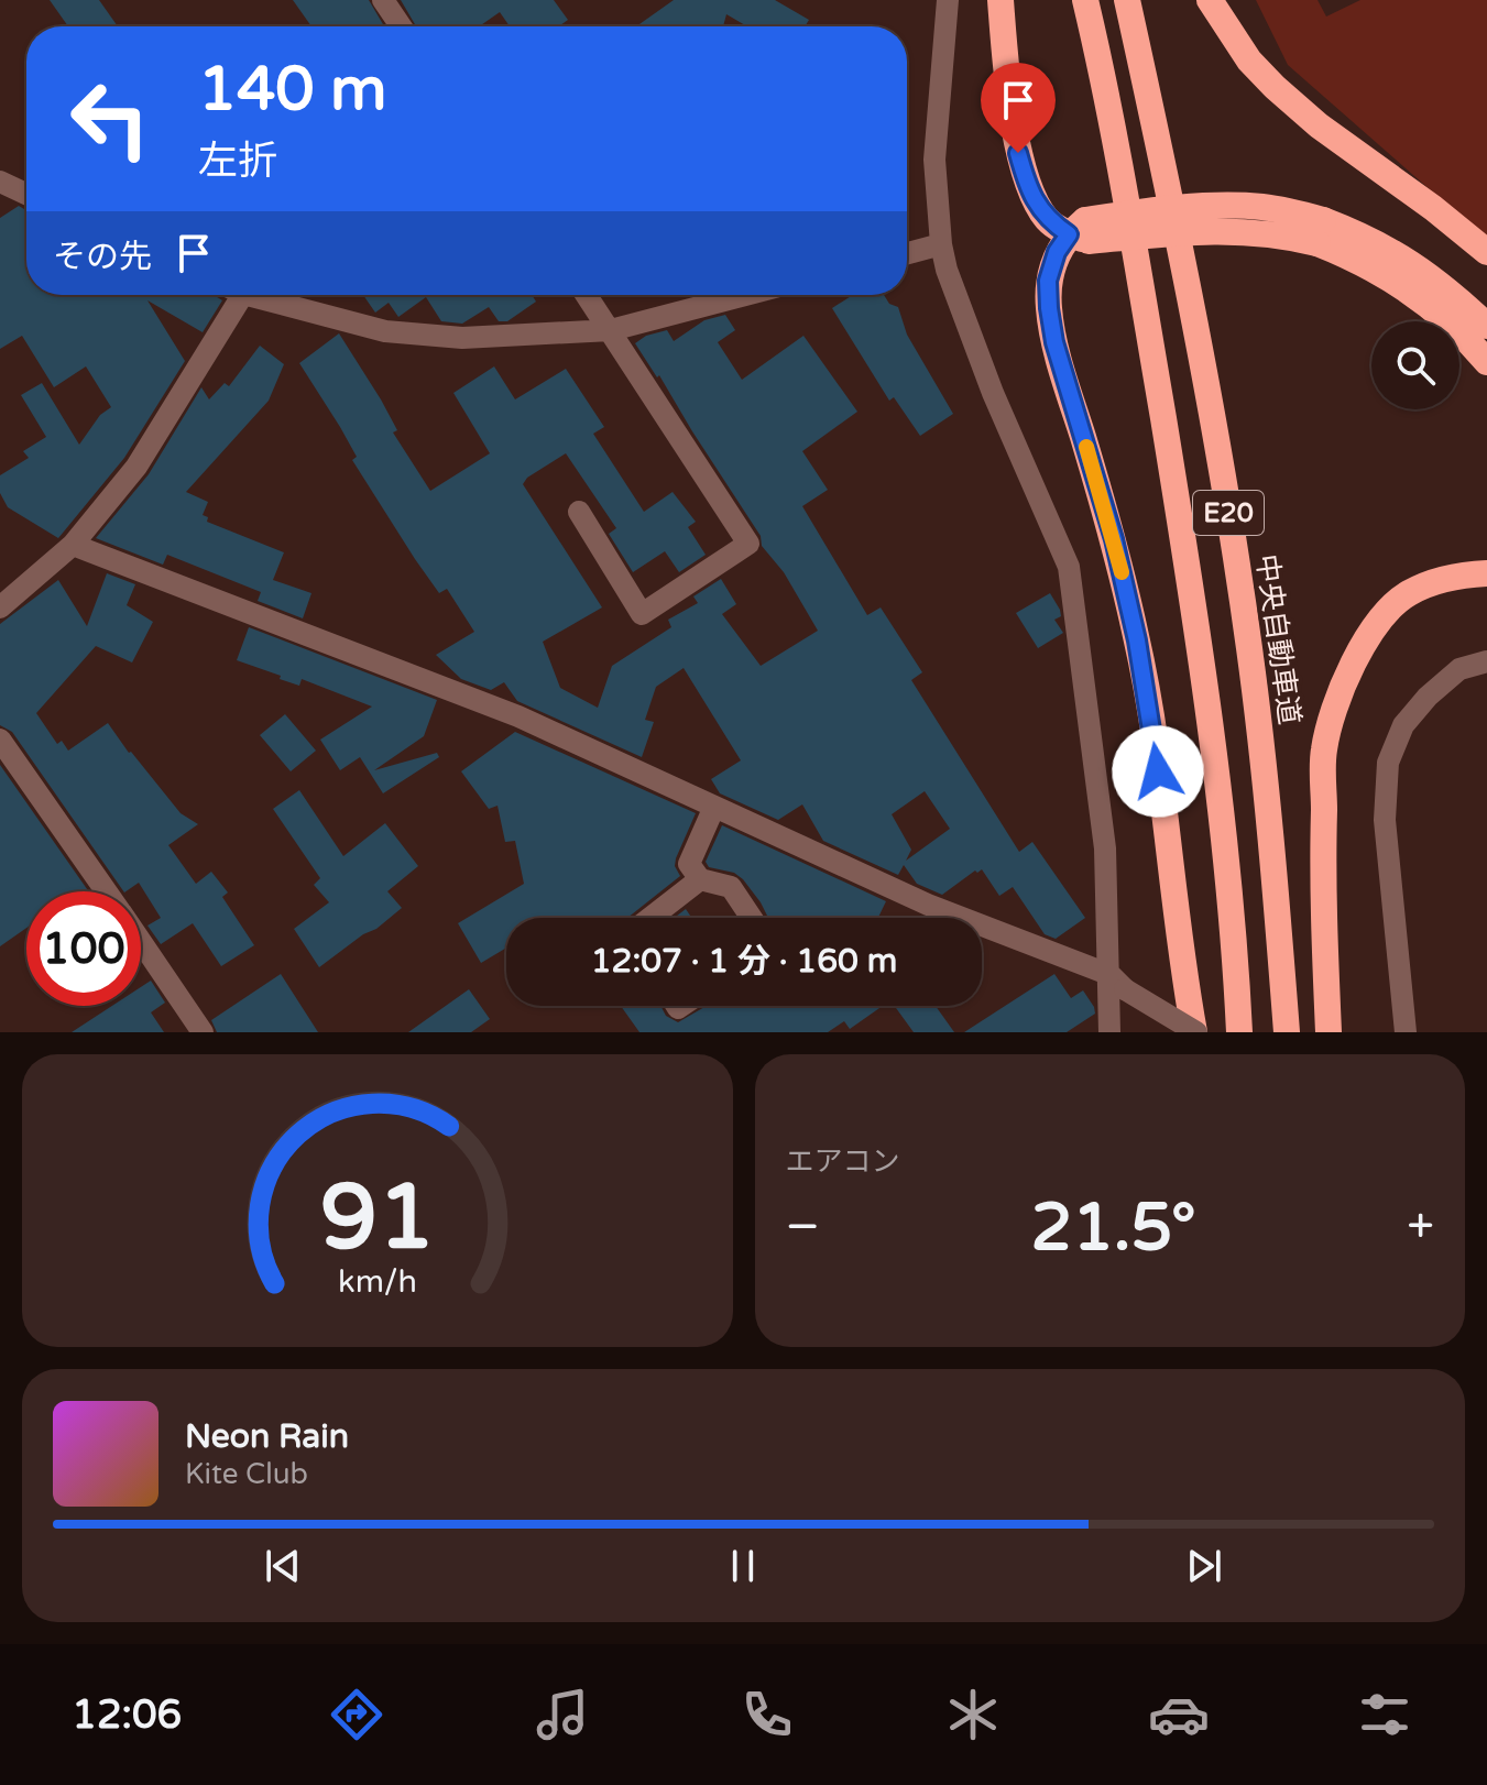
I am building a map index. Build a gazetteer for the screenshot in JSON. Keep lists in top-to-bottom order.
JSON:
{
  "streets": {
    "highway": ["E20", "中央自動車道"]
  },
  "page": {
    "turn": ["140 m", "左折"],
    "then": "その先",
    "limit": "100",
    "trip": "12:07 · 1 分 · 160 m",
    "tile": "エアコン",
    "heat": ["−", "21.5°", "+"],
    "song": ["Neon Rain", "Kite Club"],
    "tabs": "12:06",
    "gauge": ["91", "km/h"]
  }
}
